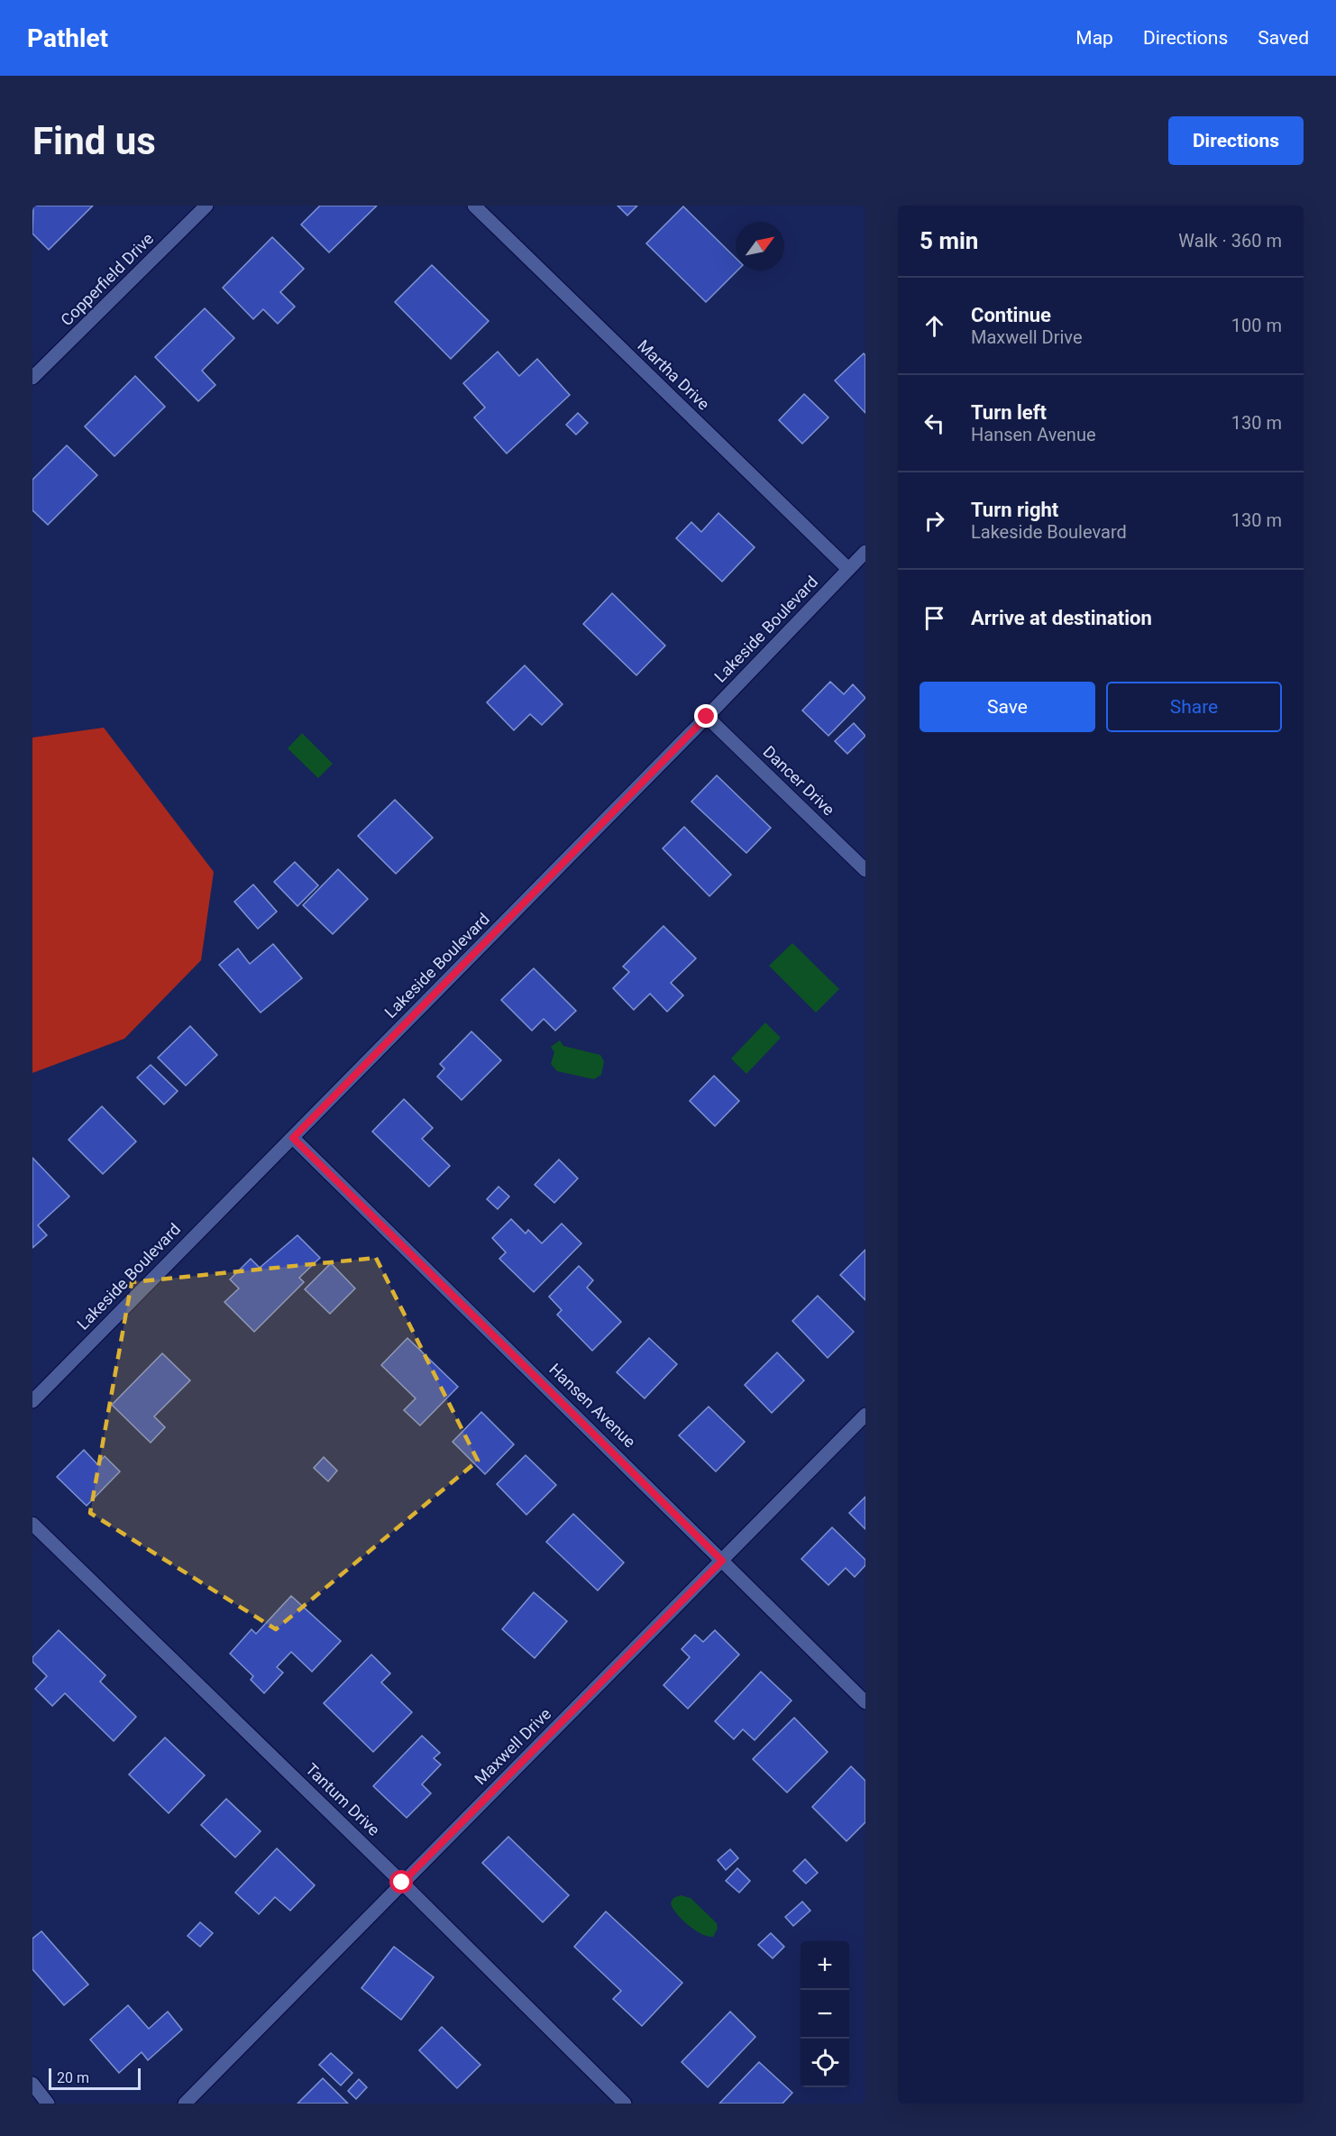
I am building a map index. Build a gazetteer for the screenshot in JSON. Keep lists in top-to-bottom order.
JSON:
{
  "streets": {
    "street": [
      "Copperfield Drive",
      "Martha Drive",
      "Lakeside Boulevard",
      "Dancer Drive",
      "Hansen Avenue",
      "Maxwell Drive",
      "Tantum Drive"
    ]
  },
  "crossings": [
    ["Martha Drive", "Lakeside Boulevard"],
    ["Lakeside Boulevard", "Dancer Drive"],
    ["Lakeside Boulevard", "Hansen Avenue"],
    ["Hansen Avenue", "Maxwell Drive"],
    ["Maxwell Drive", "Tantum Drive"]
  ],
  "scale_bar": "20 m",
  "north": "top right",
  "page": {
    "header": "Pathlet",
    "nav": ["Map", "Directions", "Saved"],
    "buttons": [
      "Directions",
      ["Save", "Share"]
    ],
    "title": "Find us",
    "heading": ["5 min", "Walk · 360 m"],
    "list": [
      ["Continue", "Maxwell Drive", "100 m"],
      ["Turn left", "Hansen Avenue", "130 m"],
      ["Turn right", "Lakeside Boulevard", "130 m"],
      "Arrive at destination"
    ],
    "map_buttons": ["+", "−"],
    "scale": "20 m"
  }
}
